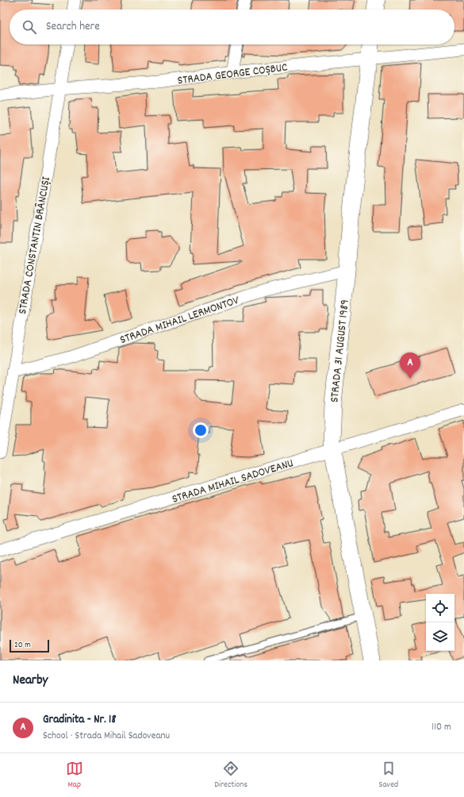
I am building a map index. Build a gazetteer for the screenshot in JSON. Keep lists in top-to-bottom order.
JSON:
{
  "streets": {
    "main road": ["STRADA 31 AUGUST 1989"],
    "street": [
      "STRADA GEORGE COȘBUC",
      "STRADA CONSTANTIN BRÂNCUȘI",
      "STRADA MIHAIL LERMONTOV",
      "STRADA MIHAIL SADOVEANU"
    ]
  },
  "crossings": [
    ["STRADA GEORGE COȘBUC", "STRADA CONSTANTIN BRÂNCUȘI"],
    ["STRADA GEORGE COȘBUC", "STRADA 31 AUGUST 1989"],
    ["STRADA CONSTANTIN BRÂNCUȘI", "STRADA MIHAIL LERMONTOV"],
    ["STRADA MIHAIL LERMONTOV", "STRADA 31 AUGUST 1989"],
    ["STRADA 31 AUGUST 1989", "STRADA MIHAIL SADOVEANU"]
  ],
  "scale_bar": "20 m",
  "page": {
    "search": "Search here",
    "pins": "A",
    "scale": "20 m",
    "heading": "Nearby",
    "list": [
      {
        "mark": "A",
        "name": "Gradinita - Nr. 18",
        "note": "School · Strada Mihail Sadoveanu",
        "value": "110 m"
      }
    ],
    "nav": ["Map", "Directions", "Saved"]
  }
}
